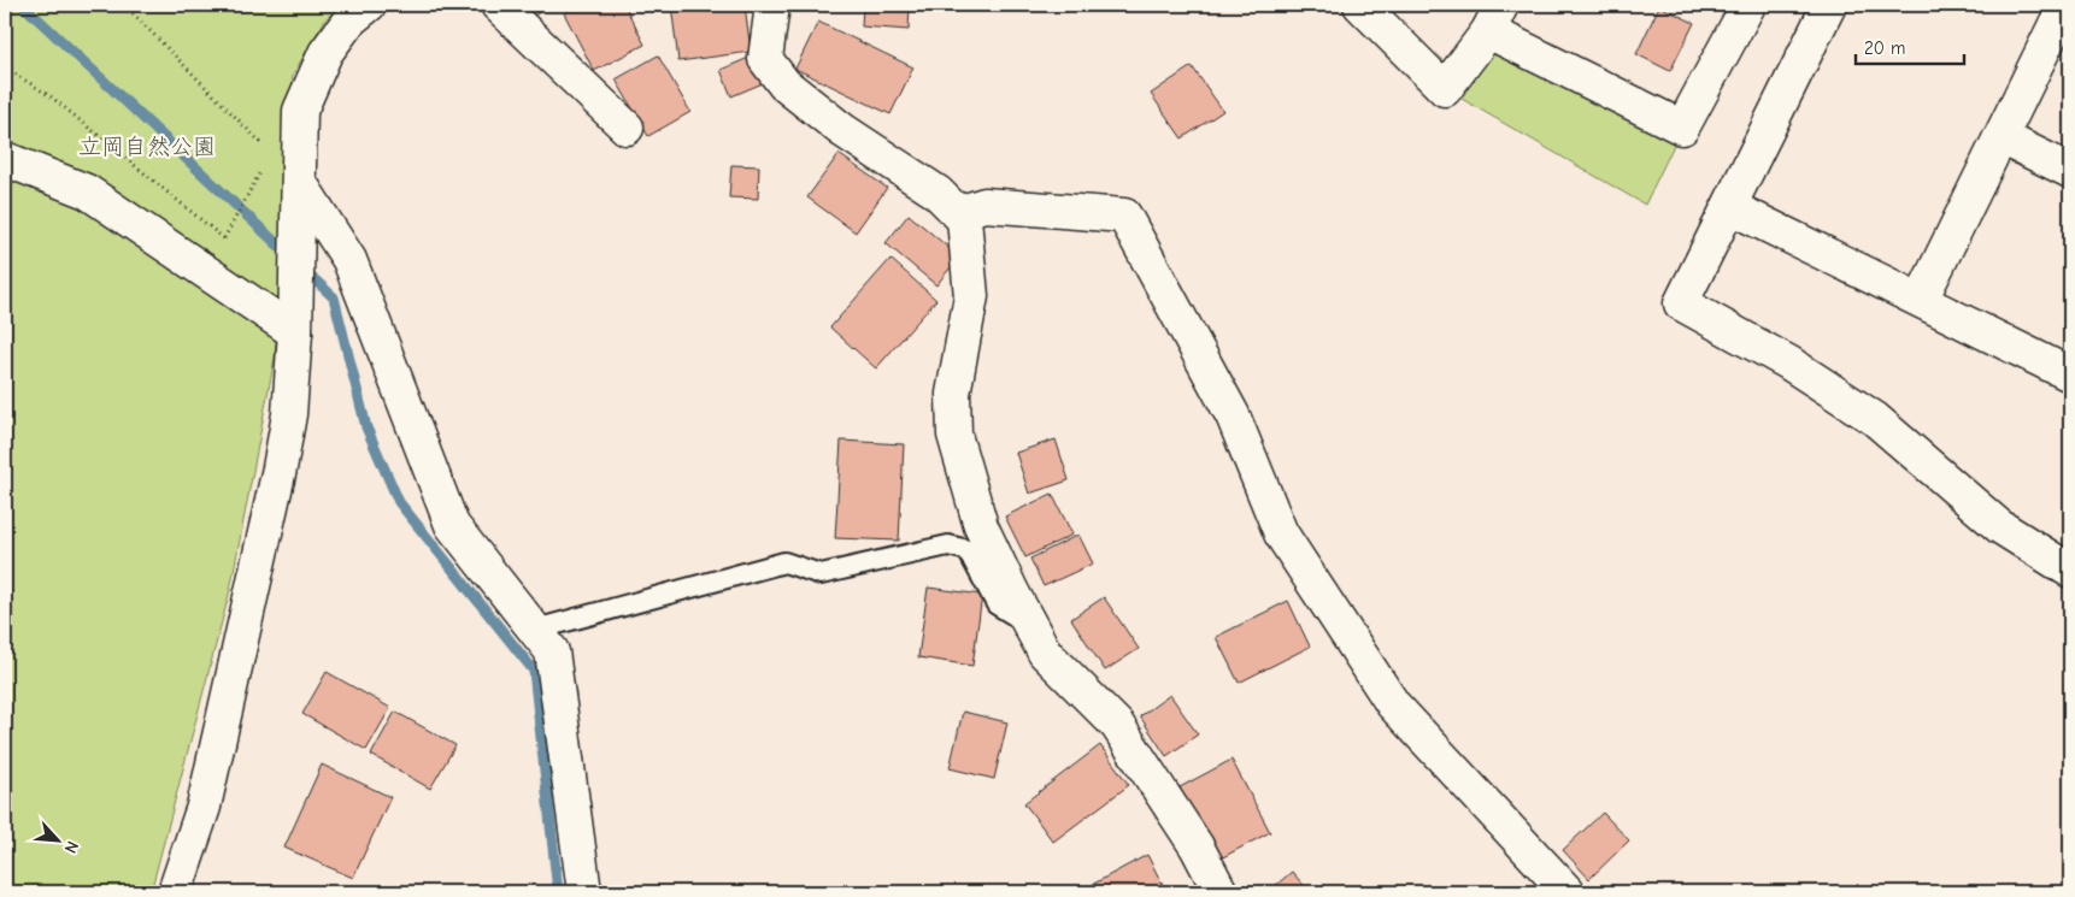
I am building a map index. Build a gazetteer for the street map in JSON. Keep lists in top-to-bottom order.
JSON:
{
  "parks": ["立岡自然公園"],
  "scale_bar": "20 m",
  "north": "bottom right"
}
